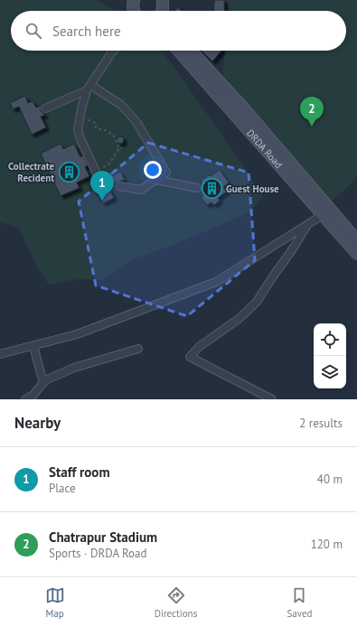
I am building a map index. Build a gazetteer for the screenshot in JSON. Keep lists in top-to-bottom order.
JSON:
{
  "streets": {
    "main road": ["DRDA Road"]
  },
  "places": {
    "building": ["Collectrate Recident", "Guest House"]
  },
  "page": {
    "search": "Search here",
    "pins": ["2", "1"],
    "heading": ["Nearby", "2 results"],
    "list": [
      {
        "mark": "1",
        "name": "Staff room",
        "note": "Place",
        "value": "40 m"
      },
      {
        "mark": "2",
        "name": "Chatrapur Stadium",
        "note": "Sports · DRDA Road",
        "value": "120 m"
      }
    ],
    "nav": ["Map", "Directions", "Saved"]
  }
}
